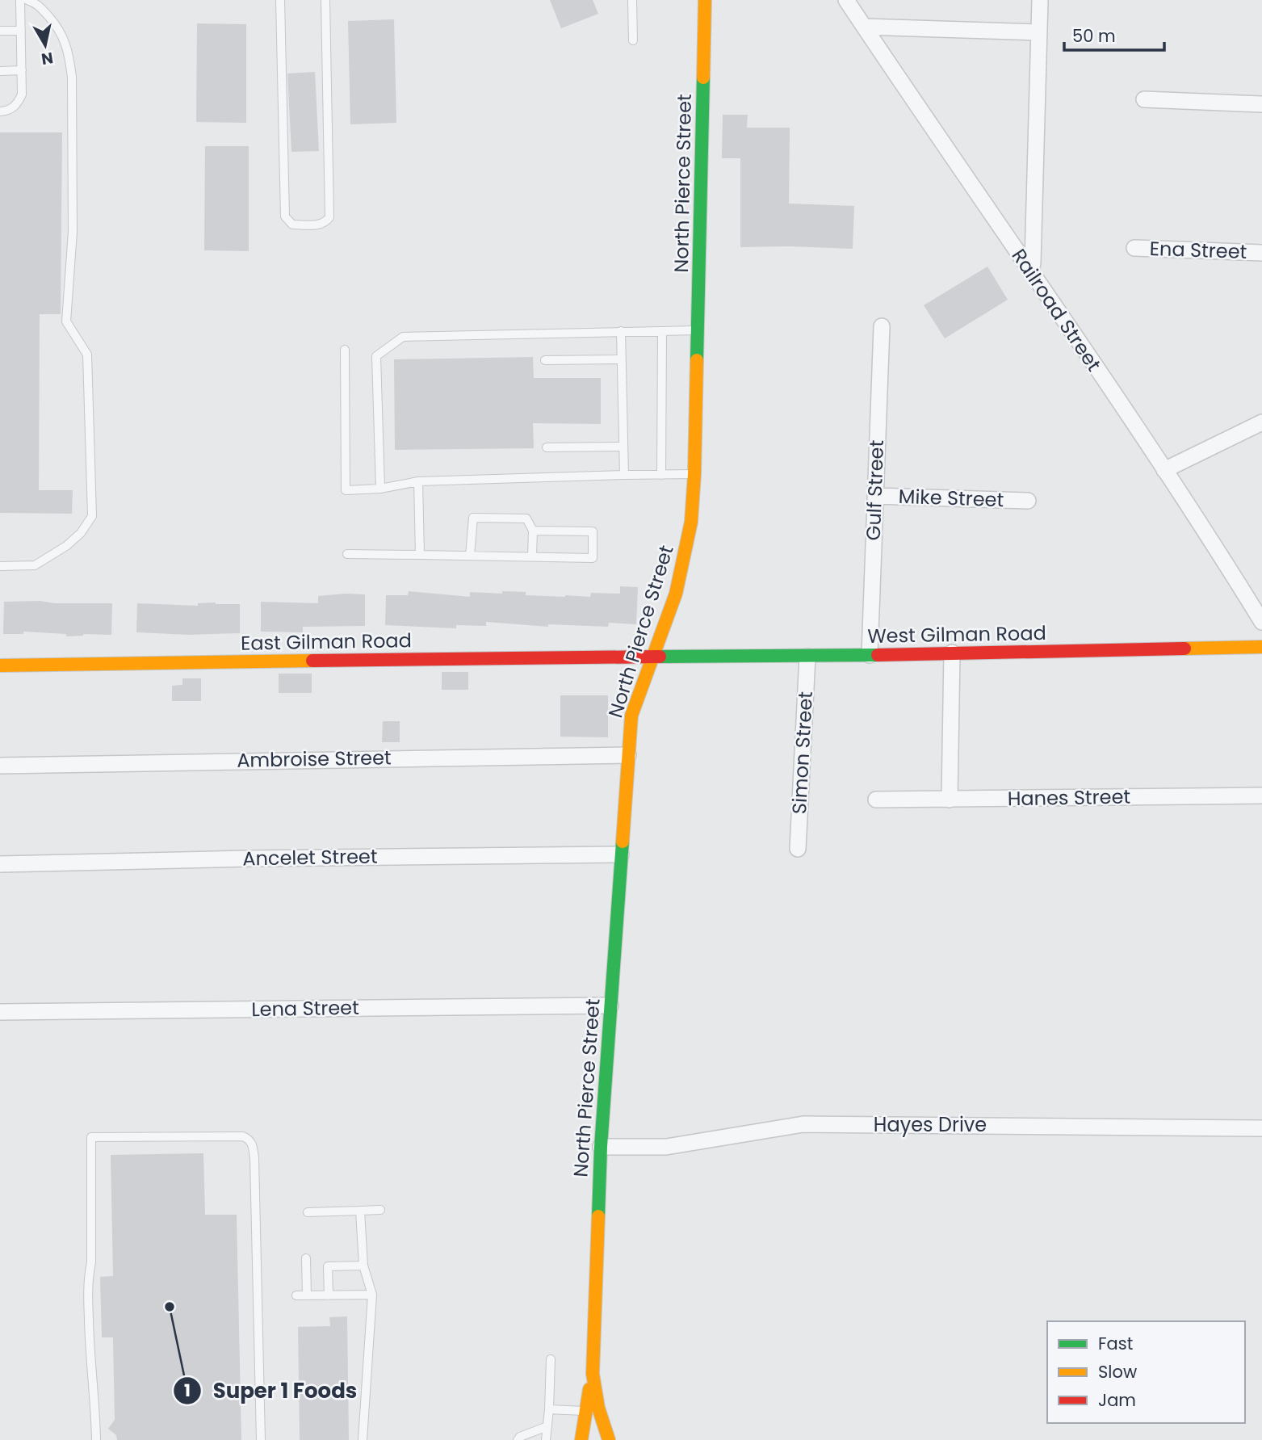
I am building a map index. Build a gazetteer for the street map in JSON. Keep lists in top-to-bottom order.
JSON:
{
  "streets": {
    "street": [
      "North Pierce Street",
      "Ena Street",
      "Railroad Street",
      "Gulf Street",
      "Mike Street",
      "West Gilman Road",
      "East Gilman Road",
      "Simon Street",
      "Ambroise Street",
      "Hanes Street",
      "Ancelet Street",
      "Lena Street",
      "Hayes Drive"
    ]
  },
  "crossings": [
    ["North Pierce Street", "West Gilman Road"],
    ["North Pierce Street", "East Gilman Road"],
    ["North Pierce Street", "Ambroise Street"],
    ["North Pierce Street", "Ancelet Street"],
    ["North Pierce Street", "Lena Street"],
    ["North Pierce Street", "Hayes Drive"],
    ["Gulf Street", "Mike Street"],
    ["Gulf Street", "West Gilman Road"],
    ["West Gilman Road", "East Gilman Road"],
    ["West Gilman Road", "Simon Street"]
  ],
  "places": ["Super 1 Foods"],
  "legend": ["Fast", "Slow", "Jam"],
  "scale_bar": "50 m",
  "north": "bottom"
}
